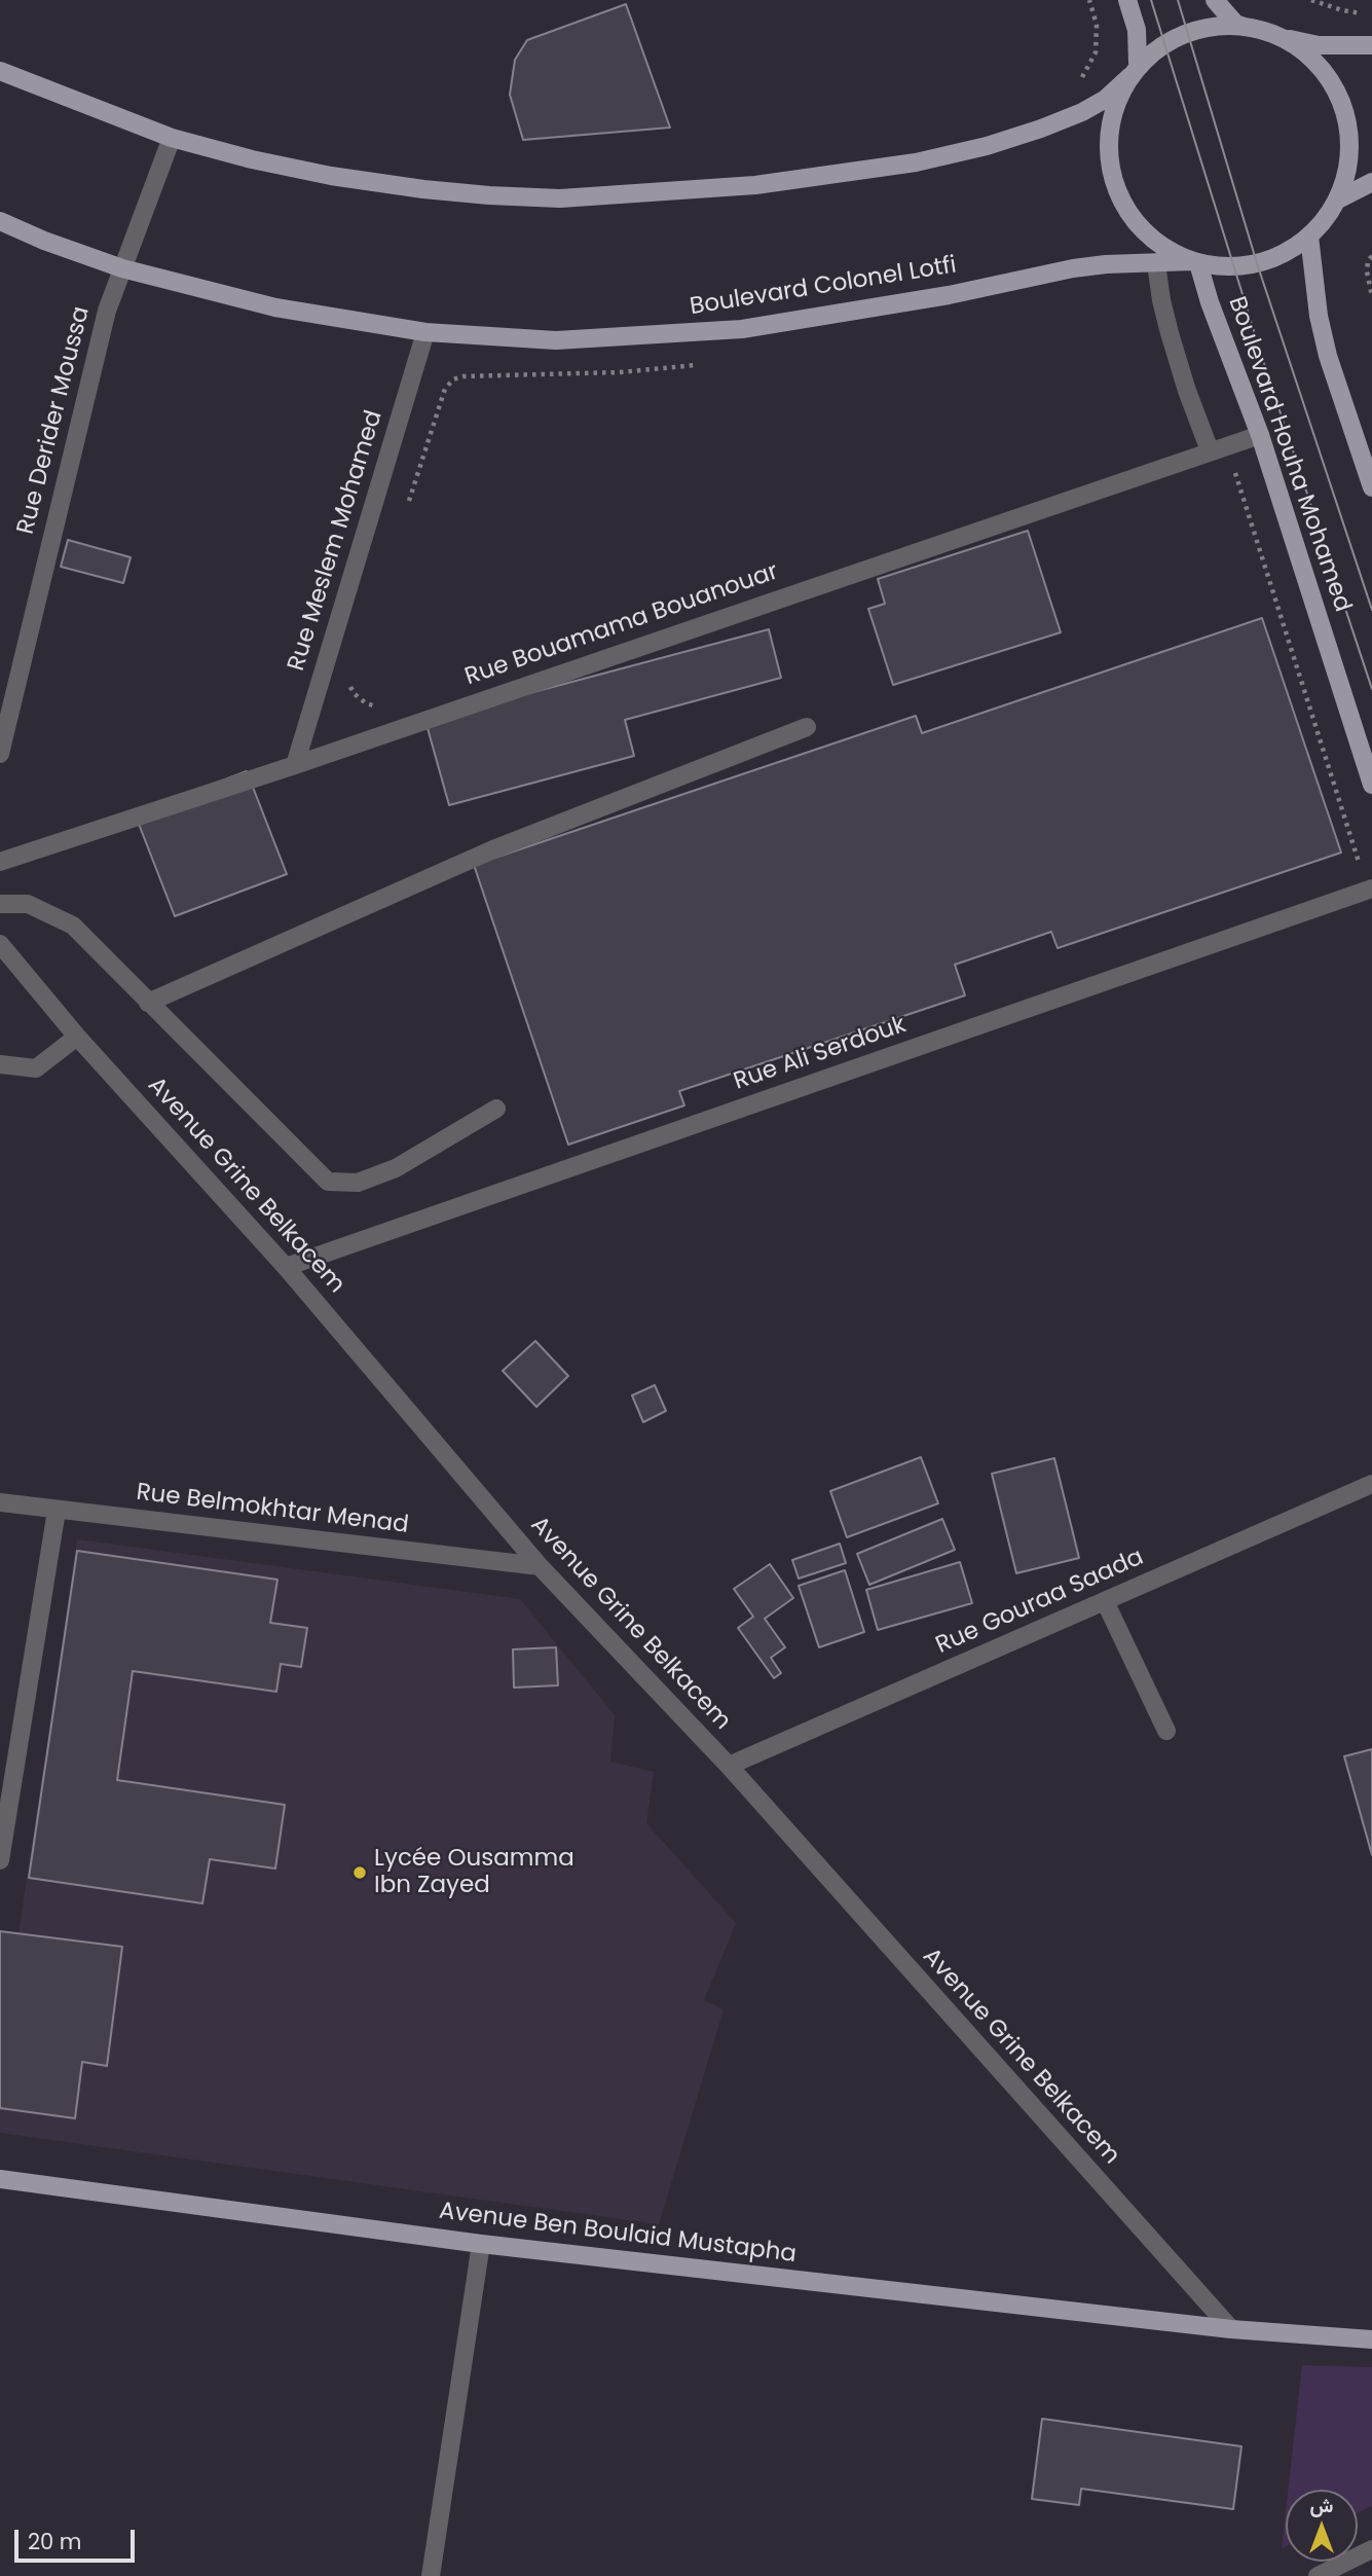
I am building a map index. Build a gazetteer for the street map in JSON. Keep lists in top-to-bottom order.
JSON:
{
  "streets": {
    "main road": ["Boulevard Colonel Lotfi", "Boulevard Houha Mohamed", "Avenue Ben Boulaid Mustapha"],
    "street": [
      "Rue Derider Moussa",
      "Rue Meslem Mohamed",
      "Rue Bouamama Bouanouar",
      "Rue Ali Serdouk",
      "Avenue Grine Belkacem",
      "Rue Belmokhtar Menad",
      "Rue Gouraa Saada"
    ]
  },
  "crossings": [
    ["Boulevard Colonel Lotfi", "Rue Derider Moussa"],
    ["Boulevard Colonel Lotfi", "Boulevard Houha Mohamed"],
    ["Boulevard Colonel Lotfi", "Rue Meslem Mohamed"],
    ["Boulevard Houha Mohamed", "Rue Bouamama Bouanouar"],
    ["Rue Meslem Mohamed", "Rue Bouamama Bouanouar"],
    ["Rue Ali Serdouk", "Avenue Grine Belkacem"],
    ["Avenue Grine Belkacem", "Rue Belmokhtar Menad"],
    ["Avenue Grine Belkacem", "Rue Gouraa Saada"],
    ["Avenue Grine Belkacem", "Avenue Ben Boulaid Mustapha"]
  ],
  "places": ["Lycée Ousamma Ibn Zayed"],
  "scale_bar": "20 m",
  "north": "top"
}
